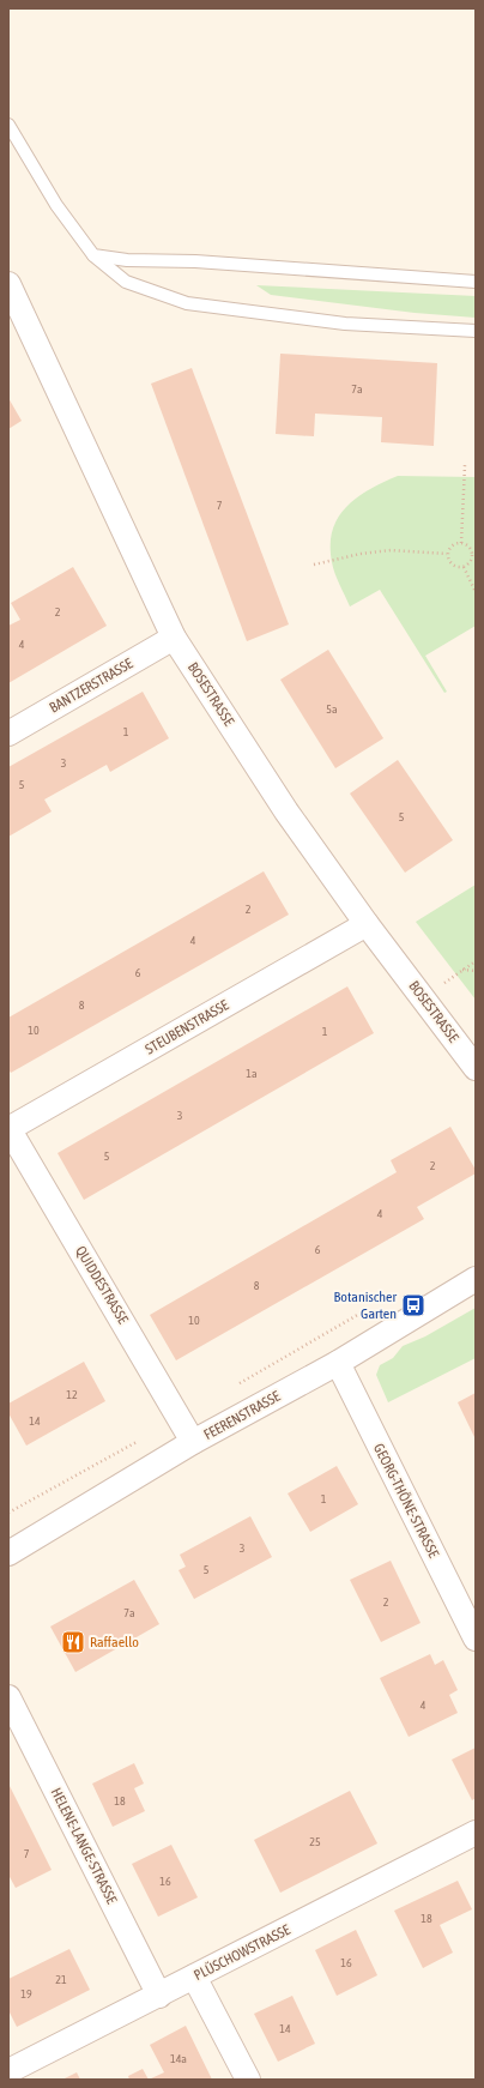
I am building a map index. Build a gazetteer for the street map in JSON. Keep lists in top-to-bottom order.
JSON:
{
  "streets": {
    "street": [
      "BANTZERSTRASSE",
      "BOSESTRASSE",
      "STEUBENSTRASSE",
      "QUIDDESTRASSE",
      "FEERENSTRASSE",
      "GEORG-THÖNE-STRASSE",
      "HELENE-LANGE-STRASSE",
      "PLÜSCHOWSTRASSE"
    ]
  },
  "crossings": [
    ["BANTZERSTRASSE", "BOSESTRASSE"],
    ["BOSESTRASSE", "STEUBENSTRASSE"],
    ["STEUBENSTRASSE", "QUIDDESTRASSE"],
    ["QUIDDESTRASSE", "FEERENSTRASSE"],
    ["FEERENSTRASSE", "GEORG-THÖNE-STRASSE"],
    ["HELENE-LANGE-STRASSE", "PLÜSCHOWSTRASSE"]
  ],
  "places": {
    "bus stop": ["Botanischer Garten"],
    "restaurant": ["Raffaello"]
  },
  "house_numbers": [
    "7a",
    "7",
    "2",
    "4",
    "5a",
    "1",
    "3",
    "5",
    "5",
    "2",
    "4",
    "6",
    "8",
    "10",
    "1",
    "1a",
    "3",
    "5",
    "2",
    "4",
    "6",
    "8",
    "10",
    "12",
    "14",
    "1",
    "3",
    "5",
    "2",
    "7a",
    "4",
    "18",
    "25",
    "7",
    "16",
    "18",
    "16",
    "21",
    "19",
    "14",
    "14a"
  ]
}
